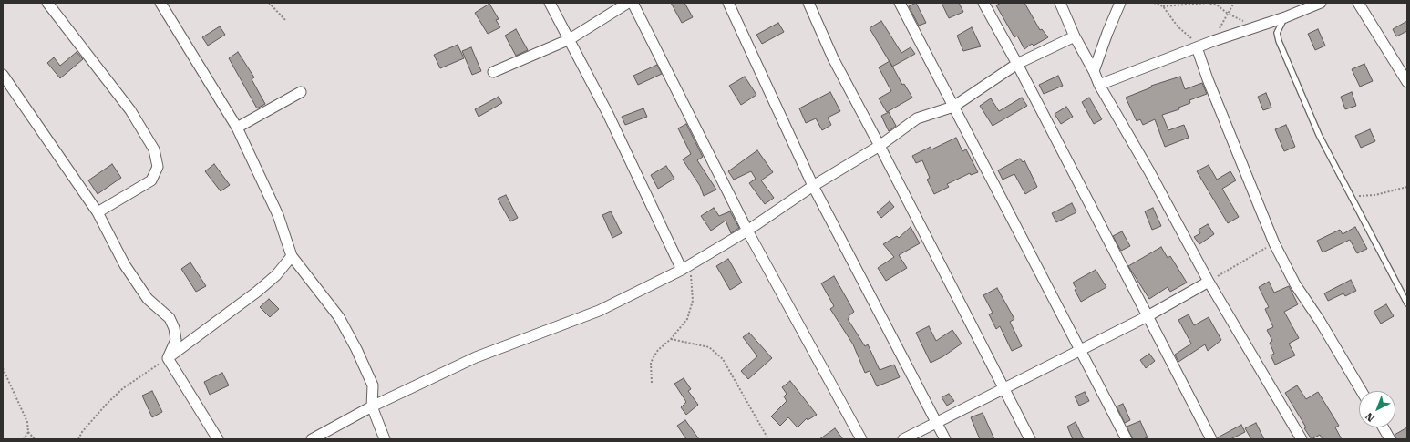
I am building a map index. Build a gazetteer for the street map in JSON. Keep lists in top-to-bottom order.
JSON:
{
  "north": "bottom left"
}
